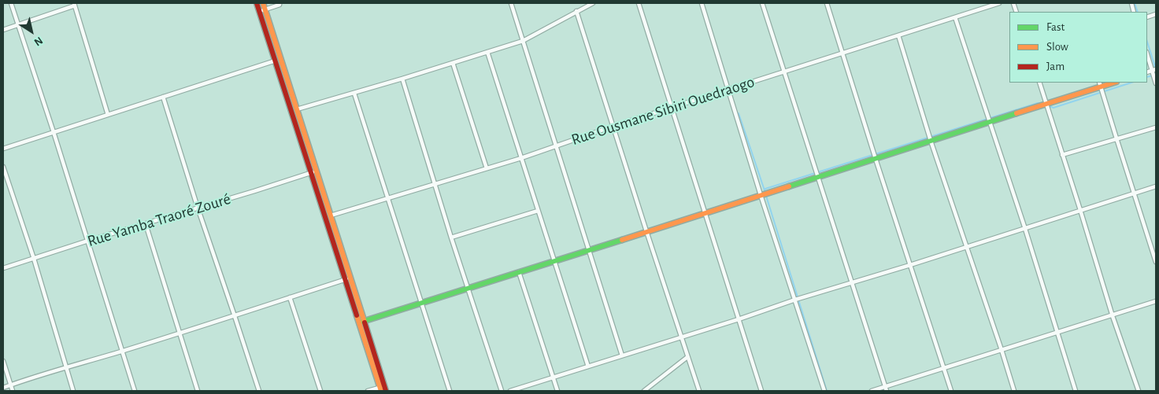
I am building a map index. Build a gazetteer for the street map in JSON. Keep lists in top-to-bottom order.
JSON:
{
  "streets": {
    "street": ["Rue Ousmane Sibiri Ouedraogo", "Rue Yamba Traoré Zouré"]
  },
  "legend": ["Fast", "Slow", "Jam"],
  "north": "bottom right"
}
